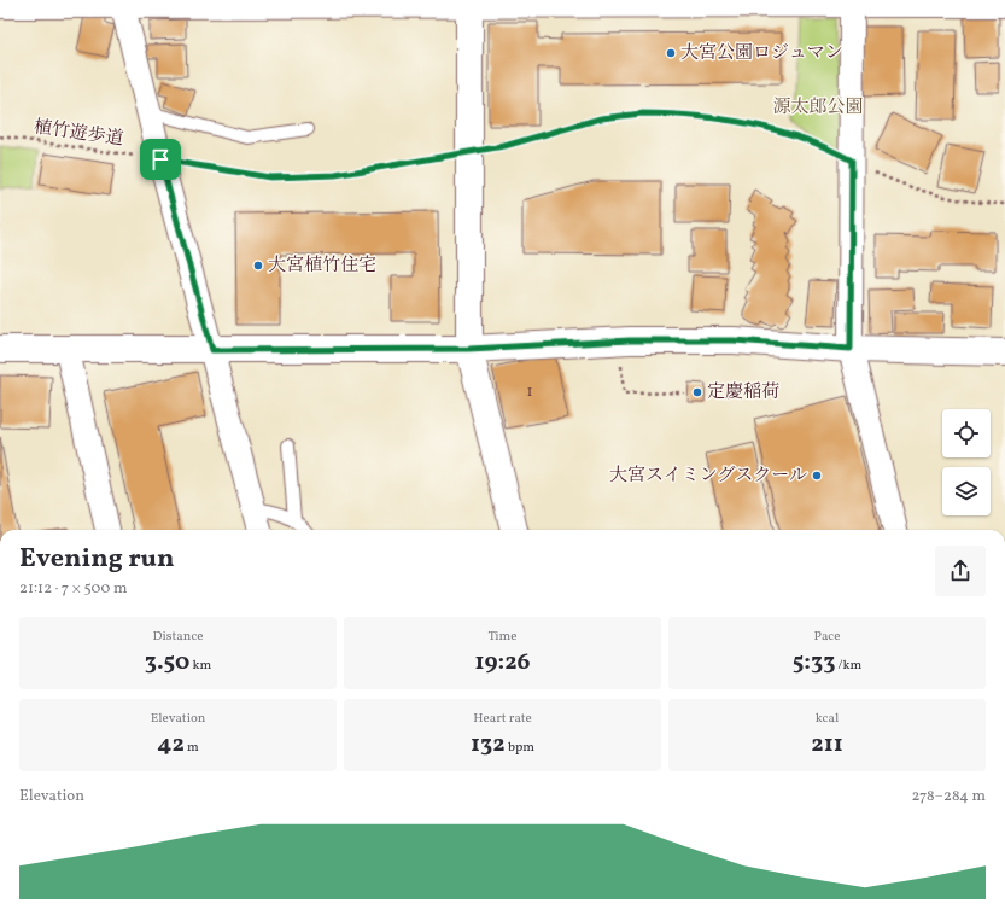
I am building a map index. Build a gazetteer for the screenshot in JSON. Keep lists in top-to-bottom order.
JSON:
{
  "streets": {
    "path": ["植竹遊歩道"]
  },
  "parks": ["源太郎公園"],
  "places": [
    "大宮公園ロジュマン",
    "大宮植竹住宅",
    "定慶稲荷",
    "大宮スイミングスクール"
  ],
  "house_numbers": ["1"],
  "page": {
    "heading": ["Evening run", "21:12 · 7 × 500 m"],
    "stats": [
      ["Distance", "3.50 km"],
      ["Time", "19:26"],
      ["Pace", "5:33 /km"],
      ["Elevation", "42 m"],
      ["Heart rate", "132 bpm"],
      ["kcal", "211"]
    ],
    "chart": ["Elevation", "278–284 m"]
  }
}
